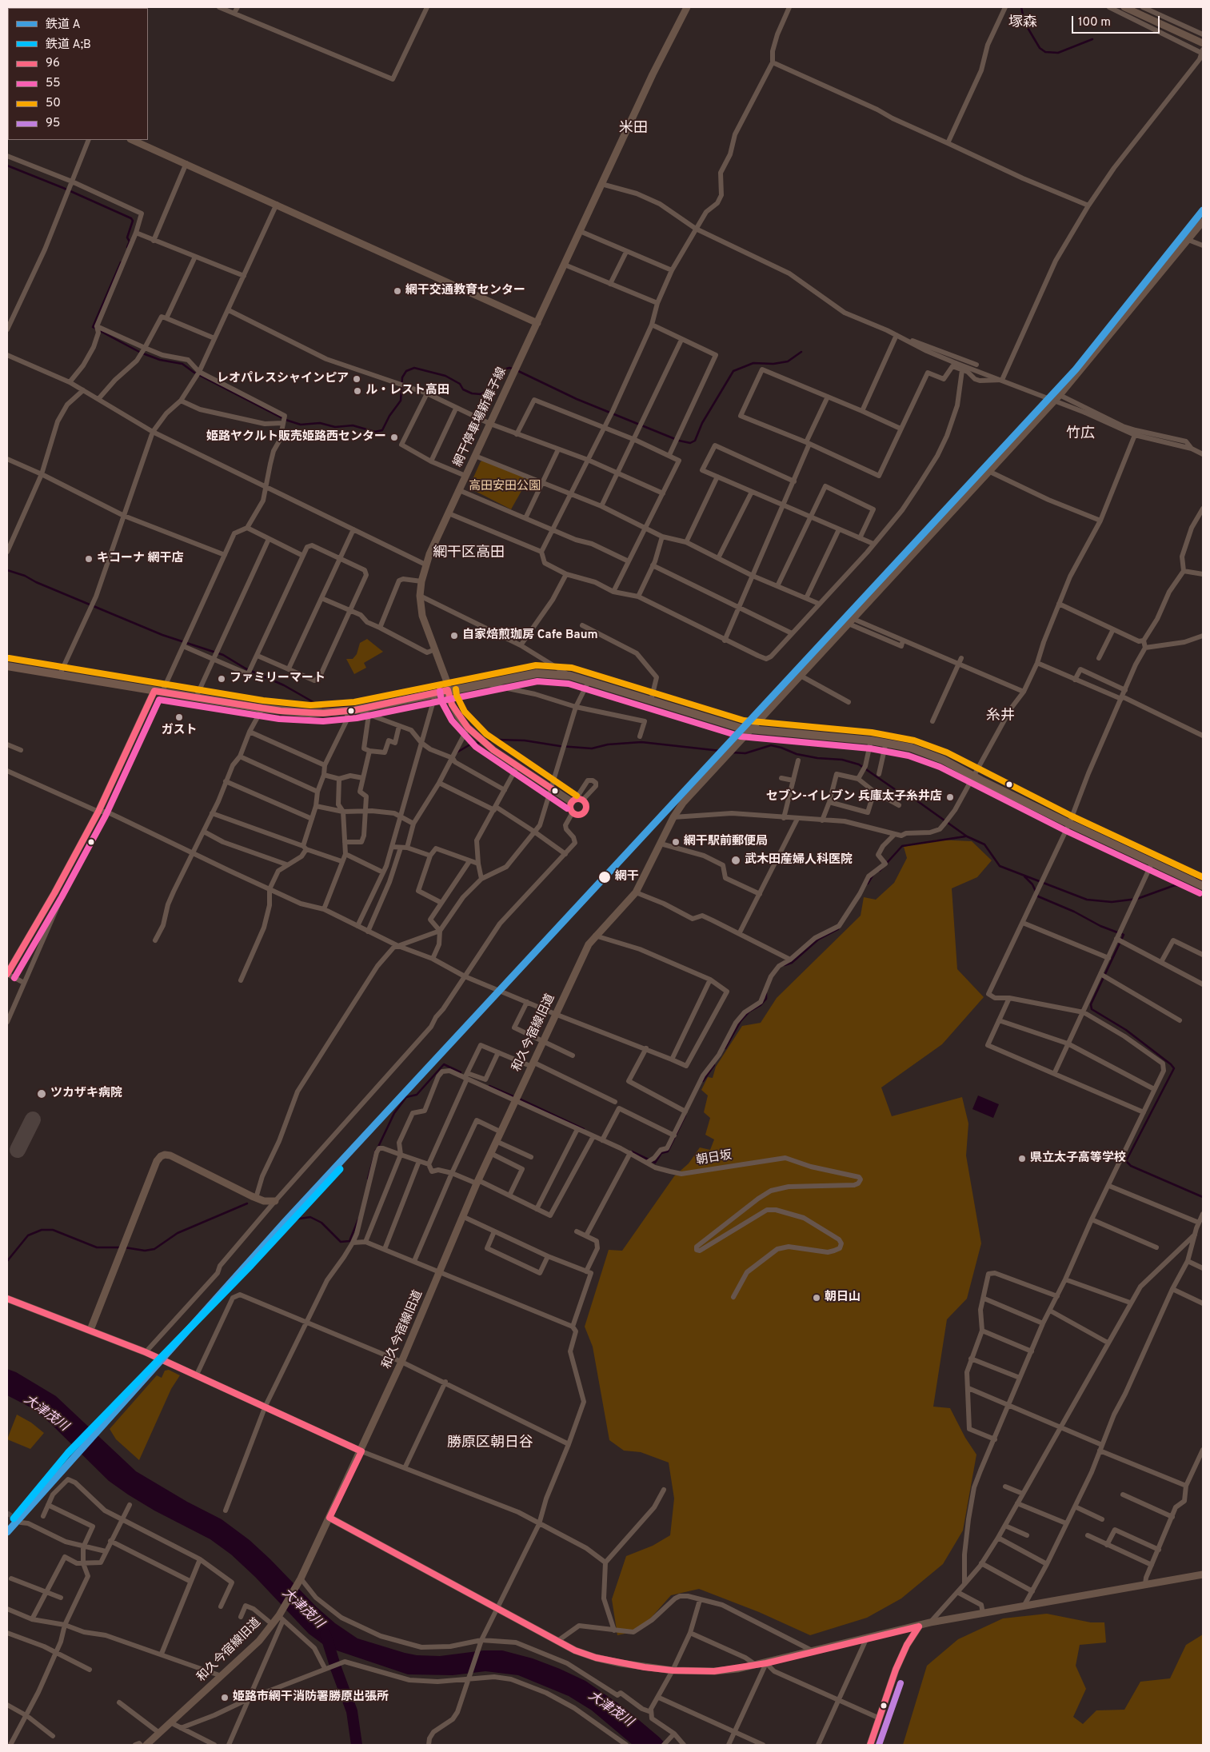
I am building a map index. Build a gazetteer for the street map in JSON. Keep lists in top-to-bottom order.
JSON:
{
  "streets": {
    "street": ["網干停車場新舞子線", "和久今宿線旧道", "朝日坂"]
  },
  "districts": [
    "塚森",
    "米田",
    "竹広",
    "網干区高田",
    "糸井",
    "勝原区朝日谷"
  ],
  "water": ["大津茂川"],
  "parks": ["高田安田公園"],
  "places": [
    "網干交通教育センター",
    "レオパレスシャインピア",
    "ル・レスト高田",
    "姫路ヤクルト販売姫路西センター",
    "キコーナ 網干店",
    "自家焙煎珈房 Cafe Baum",
    "ファミリーマート",
    "ガスト",
    "セブン-イレブン 兵庫太子糸井店",
    "網干駅前郵便局",
    "武木田産婦人科医院",
    "網干",
    "ツカザキ病院",
    "県立太子高等学校",
    "朝日山",
    "姫路市網干消防署勝原出張所"
  ],
  "lines": [
    "rail line A",
    "transit line 50",
    "transit line 55",
    "transit line 96",
    "rail line A;B",
    "transit line 95"
  ],
  "legend": [
    "鉄道 A",
    "鉄道 A;B",
    "96",
    "55",
    "50",
    "95"
  ],
  "scale_bar": "100 m"
}
